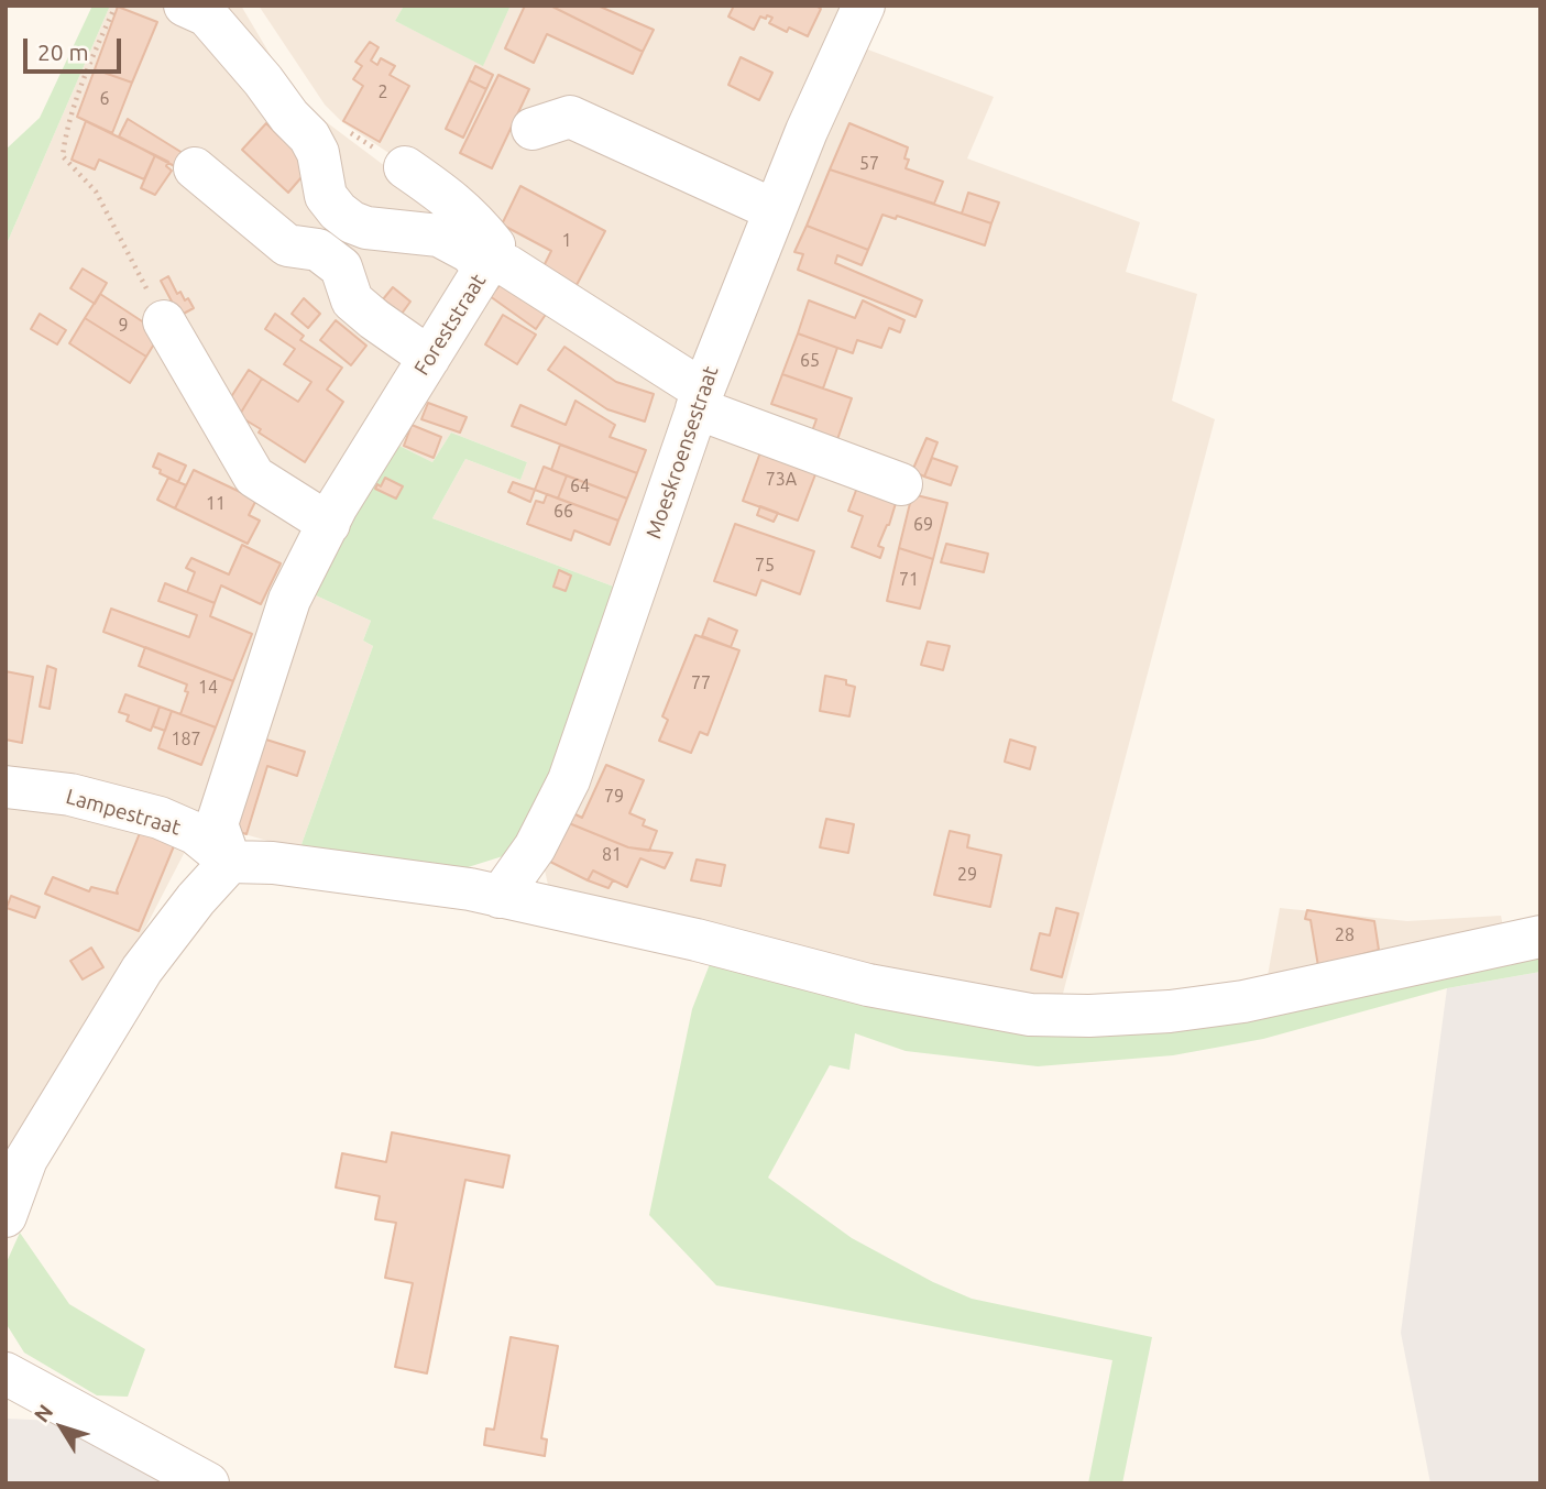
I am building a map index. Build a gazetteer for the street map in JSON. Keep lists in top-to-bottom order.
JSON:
{
  "streets": {
    "street": ["Foreststraat", "Moeskroensestraat", "Lampestraat"]
  },
  "crossings": [
    ["Foreststraat", "Moeskroensestraat"],
    ["Foreststraat", "Lampestraat"]
  ],
  "house_numbers": [
    "2",
    "6",
    "57",
    "1",
    "9",
    "65",
    "73A",
    "64",
    "11",
    "66",
    "69",
    "75",
    "71",
    "77",
    "14",
    "187",
    "79",
    "81",
    "29",
    "28"
  ],
  "scale_bar": "20 m",
  "north": "top left"
}
